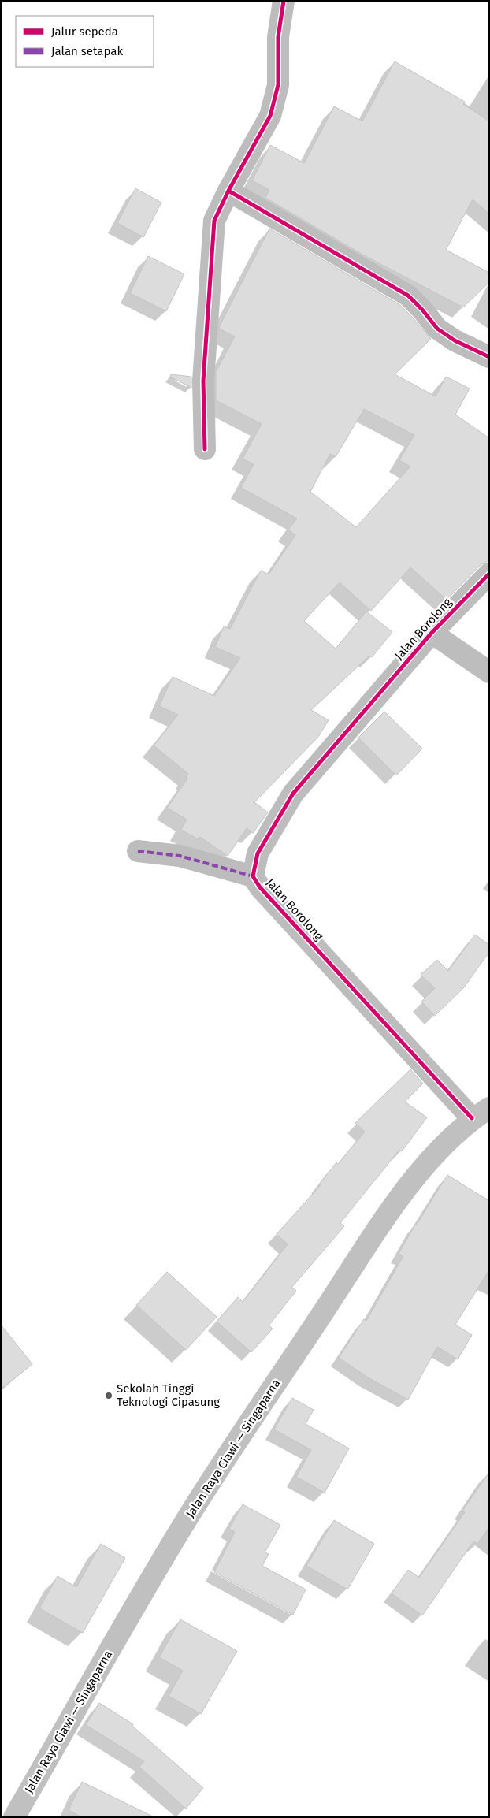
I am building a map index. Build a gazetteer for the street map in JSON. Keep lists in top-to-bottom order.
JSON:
{
  "streets": {
    "main road": ["Jalan Raya Ciawi — Singaparna"],
    "street": ["Jalan Borolong"]
  },
  "crossings": [
    ["Jalan Borolong", "Jalan Raya Ciawi — Singaparna"]
  ],
  "places": ["Sekolah Tinggi Teknologi Cipasung"],
  "legend": ["Jalur sepeda", "Jalan setapak"]
}
